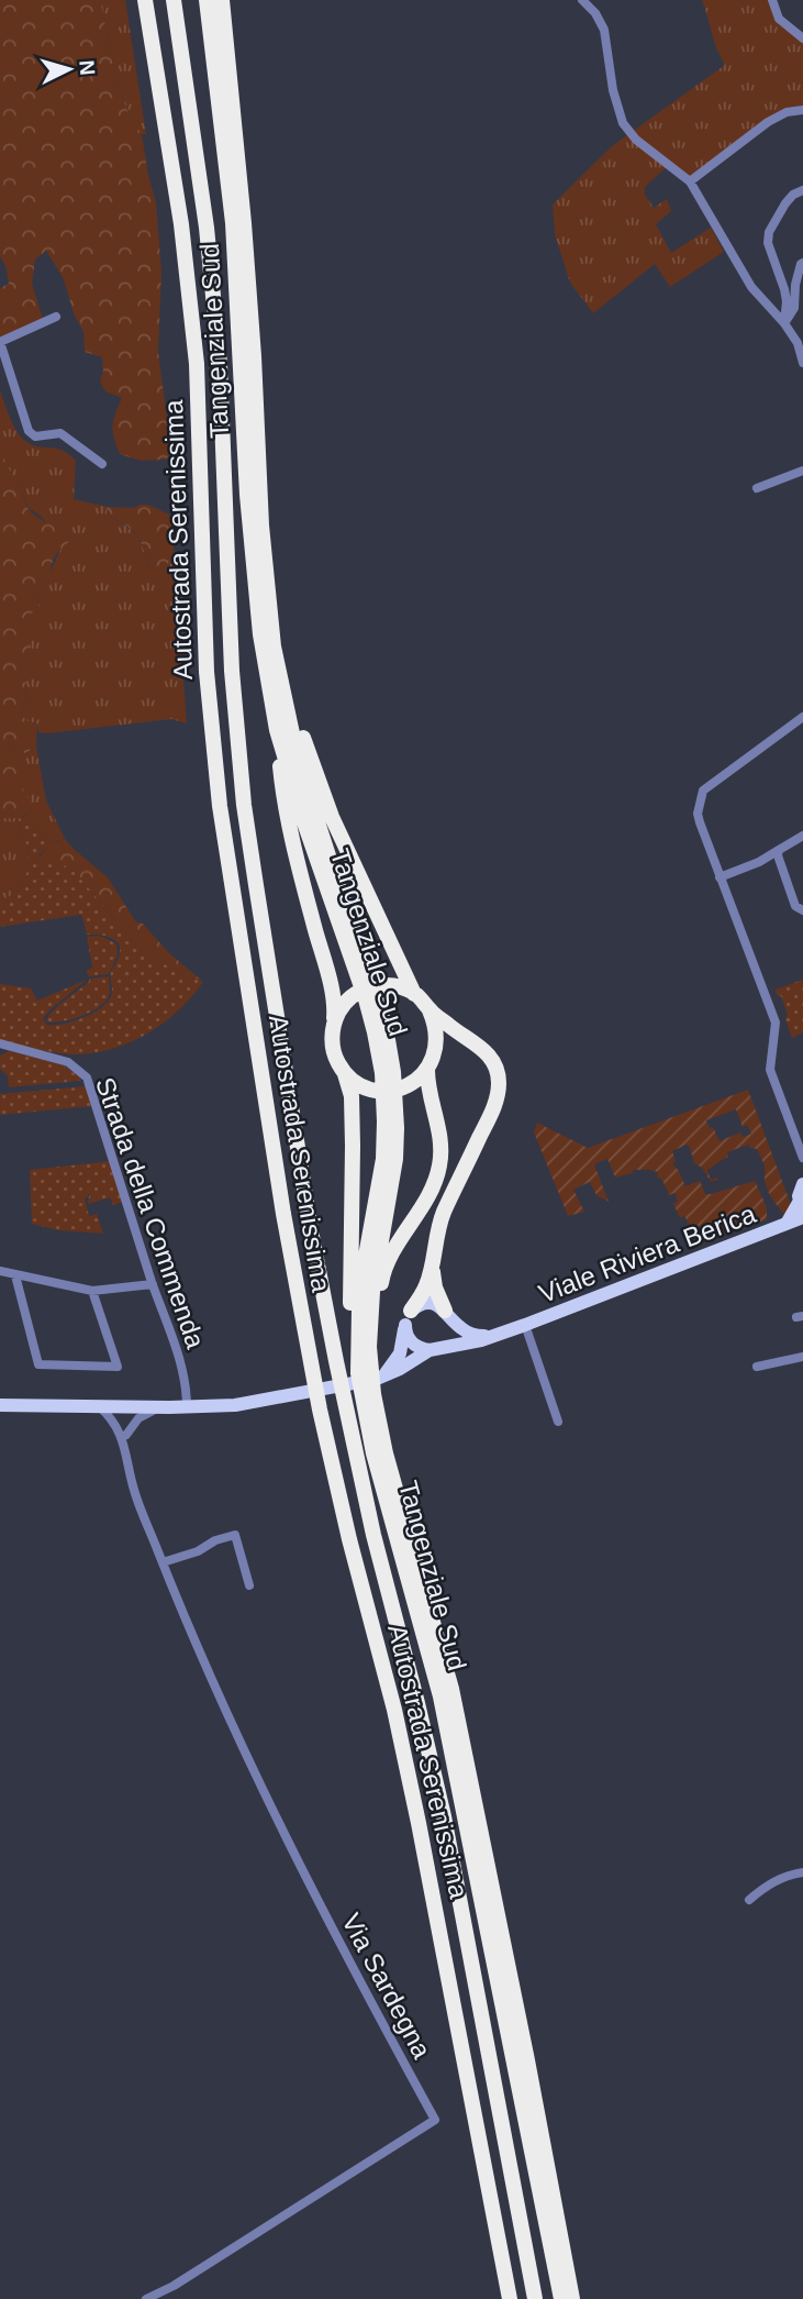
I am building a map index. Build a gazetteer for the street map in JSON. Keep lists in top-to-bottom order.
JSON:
{
  "streets": {
    "highway": ["Tangenziale Sud", "Autostrada Serenissima"],
    "main road": ["Viale Riviera Berica"],
    "street": ["Strada della Commenda", "Via Sardegna"]
  },
  "crossings": [
    ["Tangenziale Sud", "Viale Riviera Berica"],
    ["Strada della Commenda", "Viale Riviera Berica"],
    ["Viale Riviera Berica", "Via Sardegna"]
  ],
  "north": "right"
}
